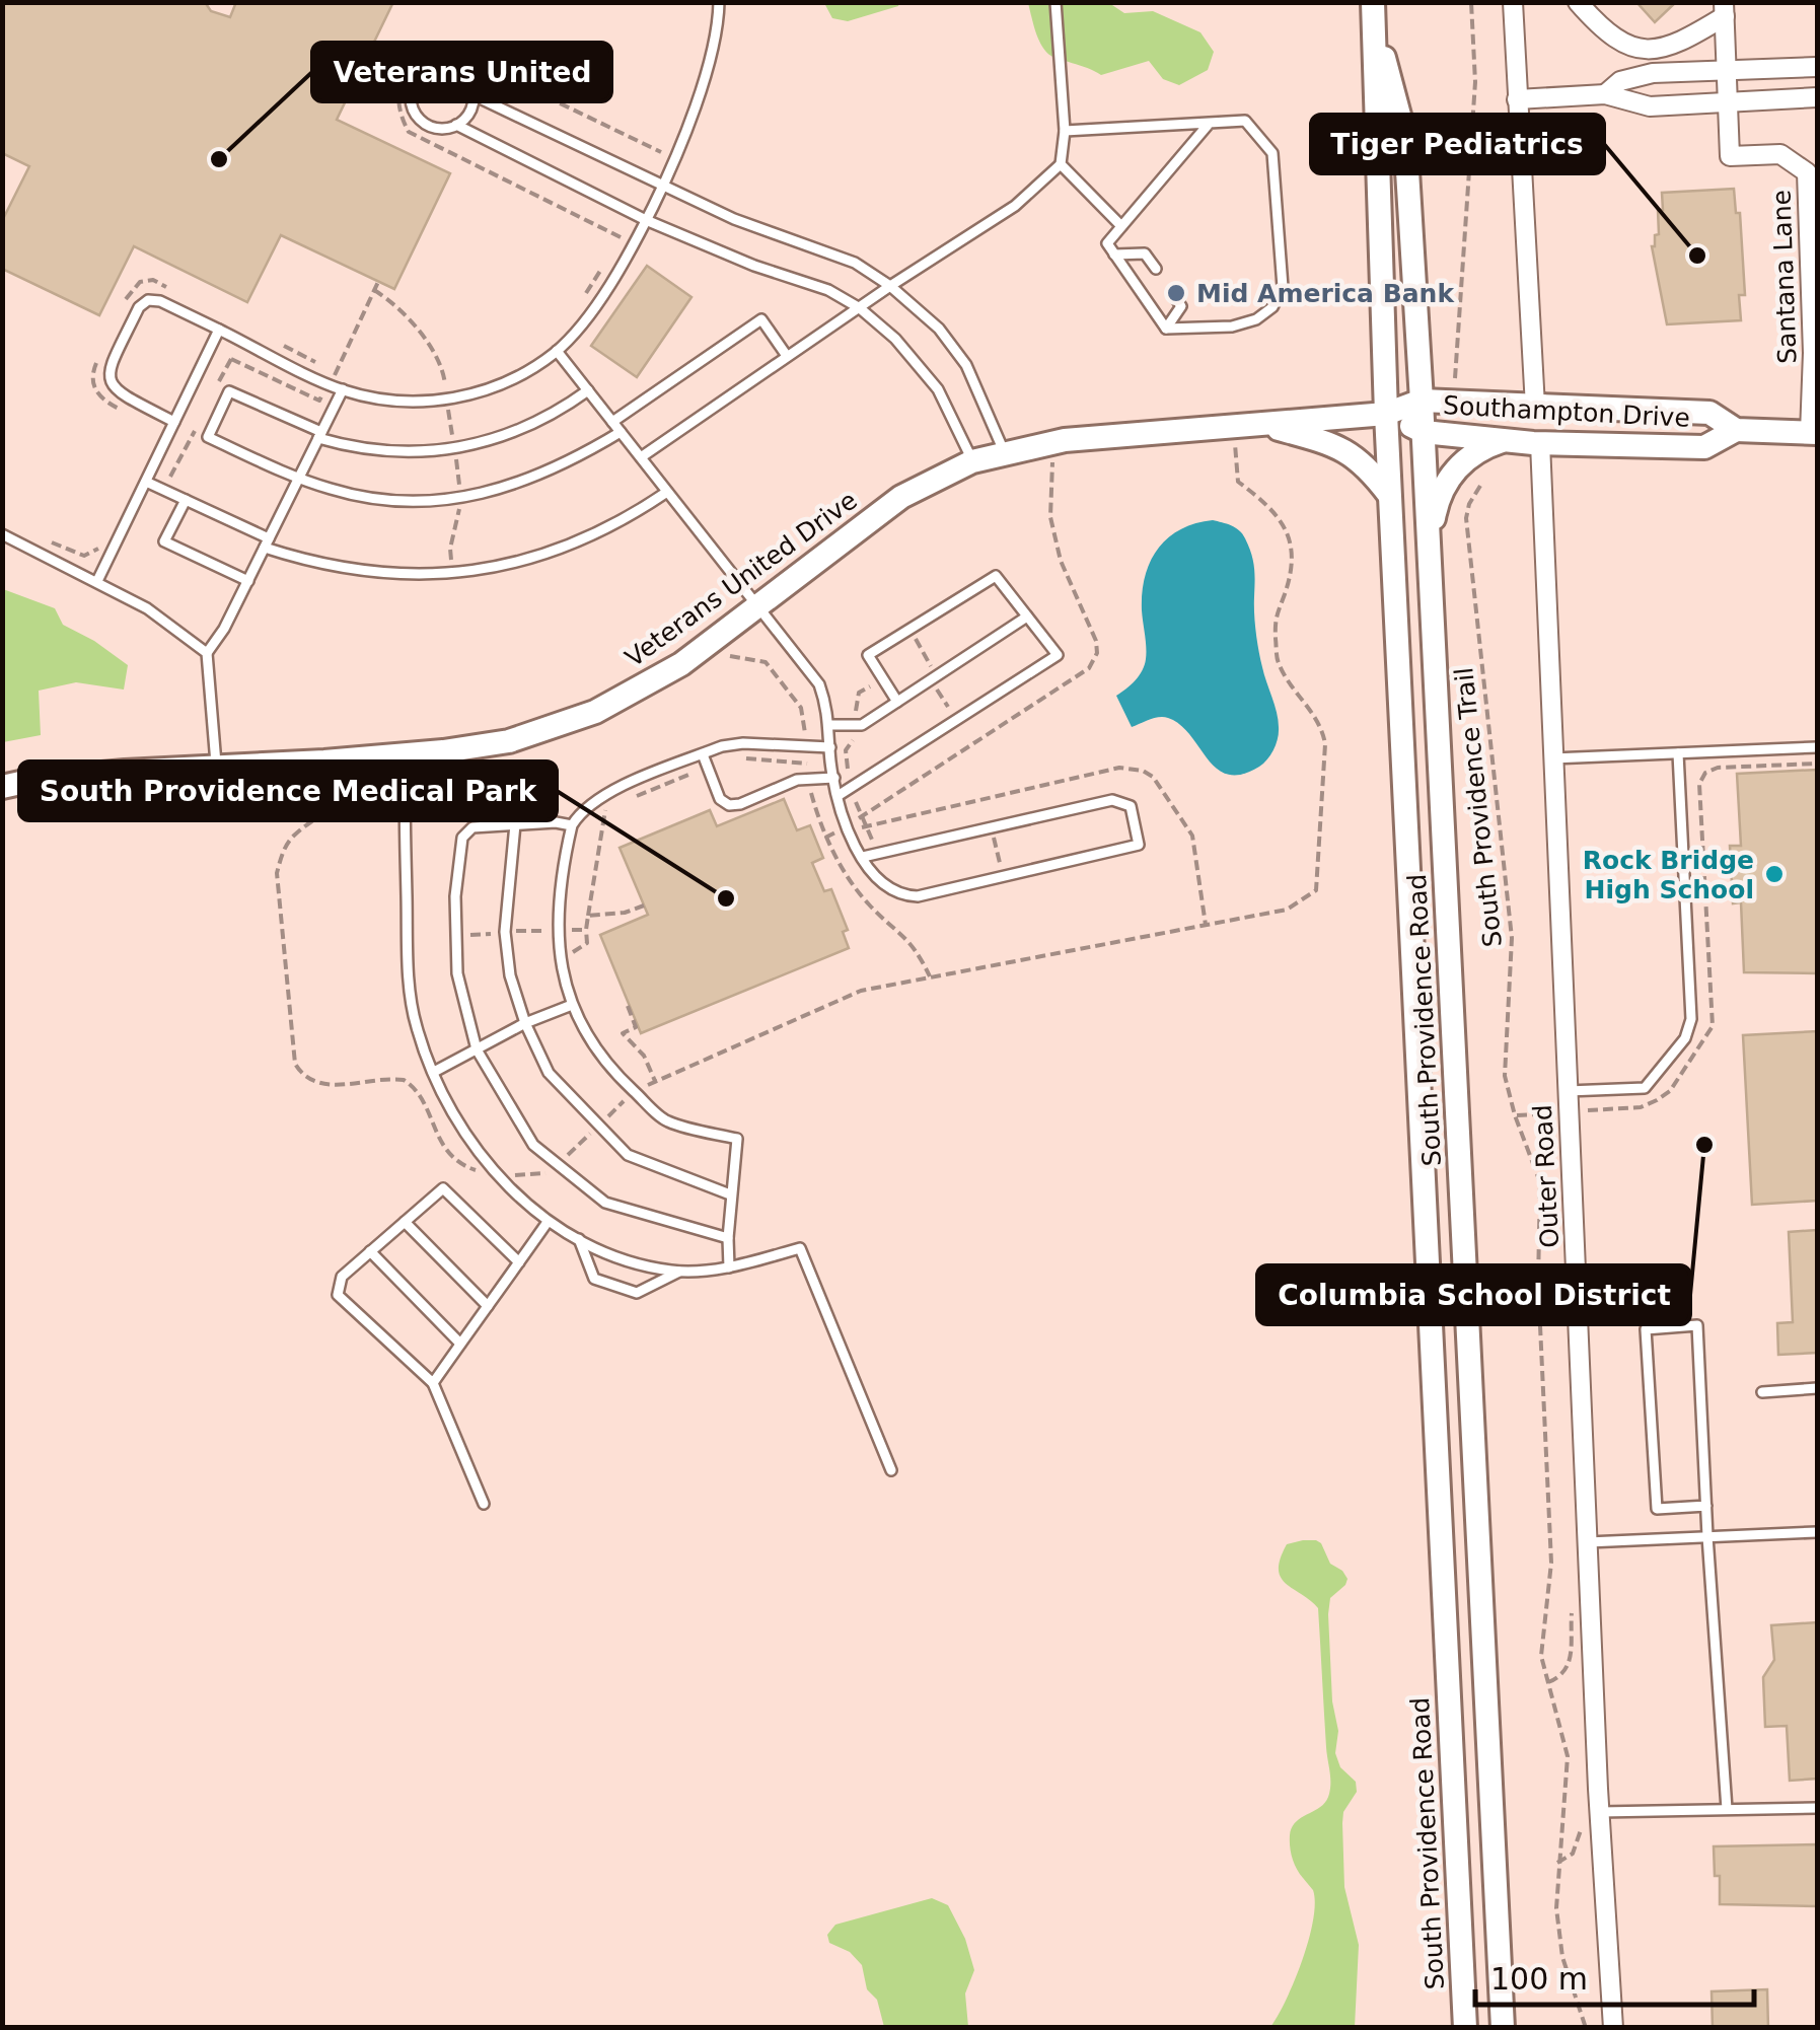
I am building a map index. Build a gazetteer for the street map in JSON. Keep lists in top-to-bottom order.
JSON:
{
  "streets": {
    "main road": ["Southampton Drive", "Veterans United Drive", "South Providence Road"],
    "street": ["Santana Lane", "Outer Road"],
    "path": ["South Providence Trail"]
  },
  "crossings": [
    ["Santana Lane", "Southampton Drive"],
    ["Southampton Drive", "Veterans United Drive"],
    ["Southampton Drive", "South Providence Road"],
    ["Southampton Drive", "Outer Road"],
    ["Veterans United Drive", "South Providence Road"]
  ],
  "places": [
    "Veterans United",
    "Tiger Pediatrics",
    "Mid America Bank",
    "Rock Bridge High School",
    "South Providence Medical Park",
    "Columbia School District"
  ],
  "scale_bar": "100 m"
}
